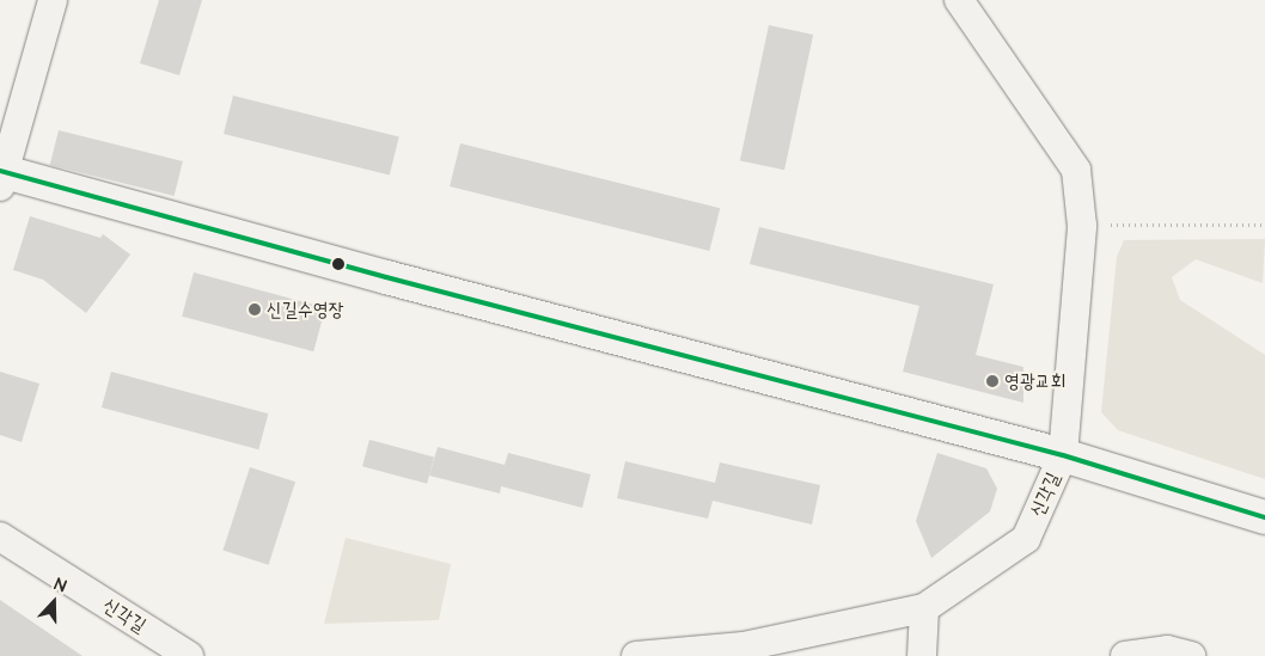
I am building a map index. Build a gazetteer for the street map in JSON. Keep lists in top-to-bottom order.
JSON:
{
  "streets": {
    "street": ["신각길"]
  },
  "places": ["신길수영장", "영광교회"],
  "north": "top"
}
